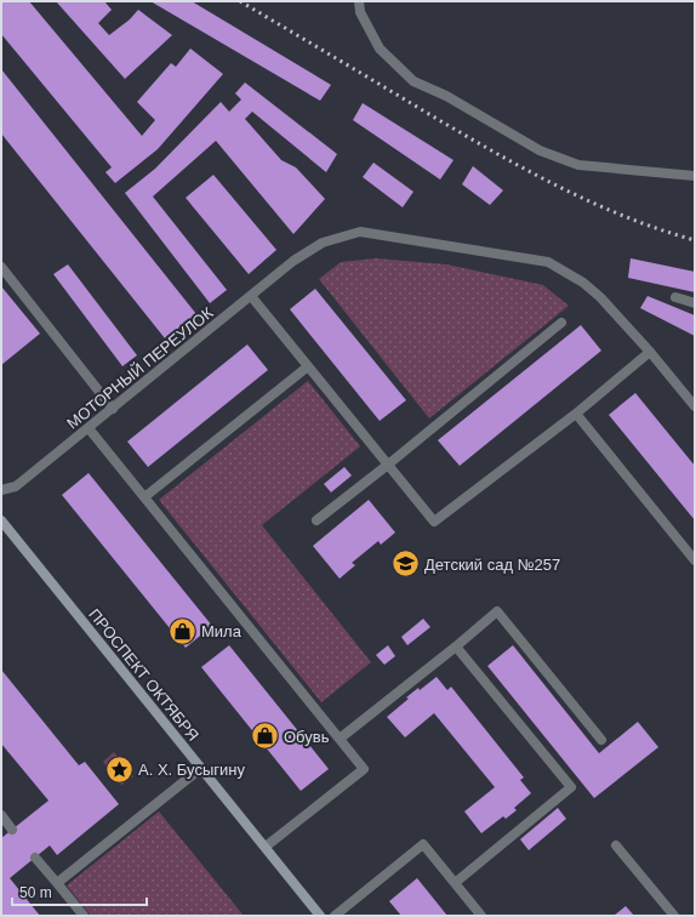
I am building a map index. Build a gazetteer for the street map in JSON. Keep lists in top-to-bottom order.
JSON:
{
  "streets": {
    "main road": ["ПРОСПЕКТ ОКТЯБРЯ"],
    "street": ["МОТОРНЫЙ ПЕРЕУЛОК"]
  },
  "places": {
    "school or university": ["Детский сад №257"],
    "shop": ["Мила", "Обувь"],
    "place": ["А. Х. Бусыгину"]
  },
  "scale_bar": "50 m"
}
